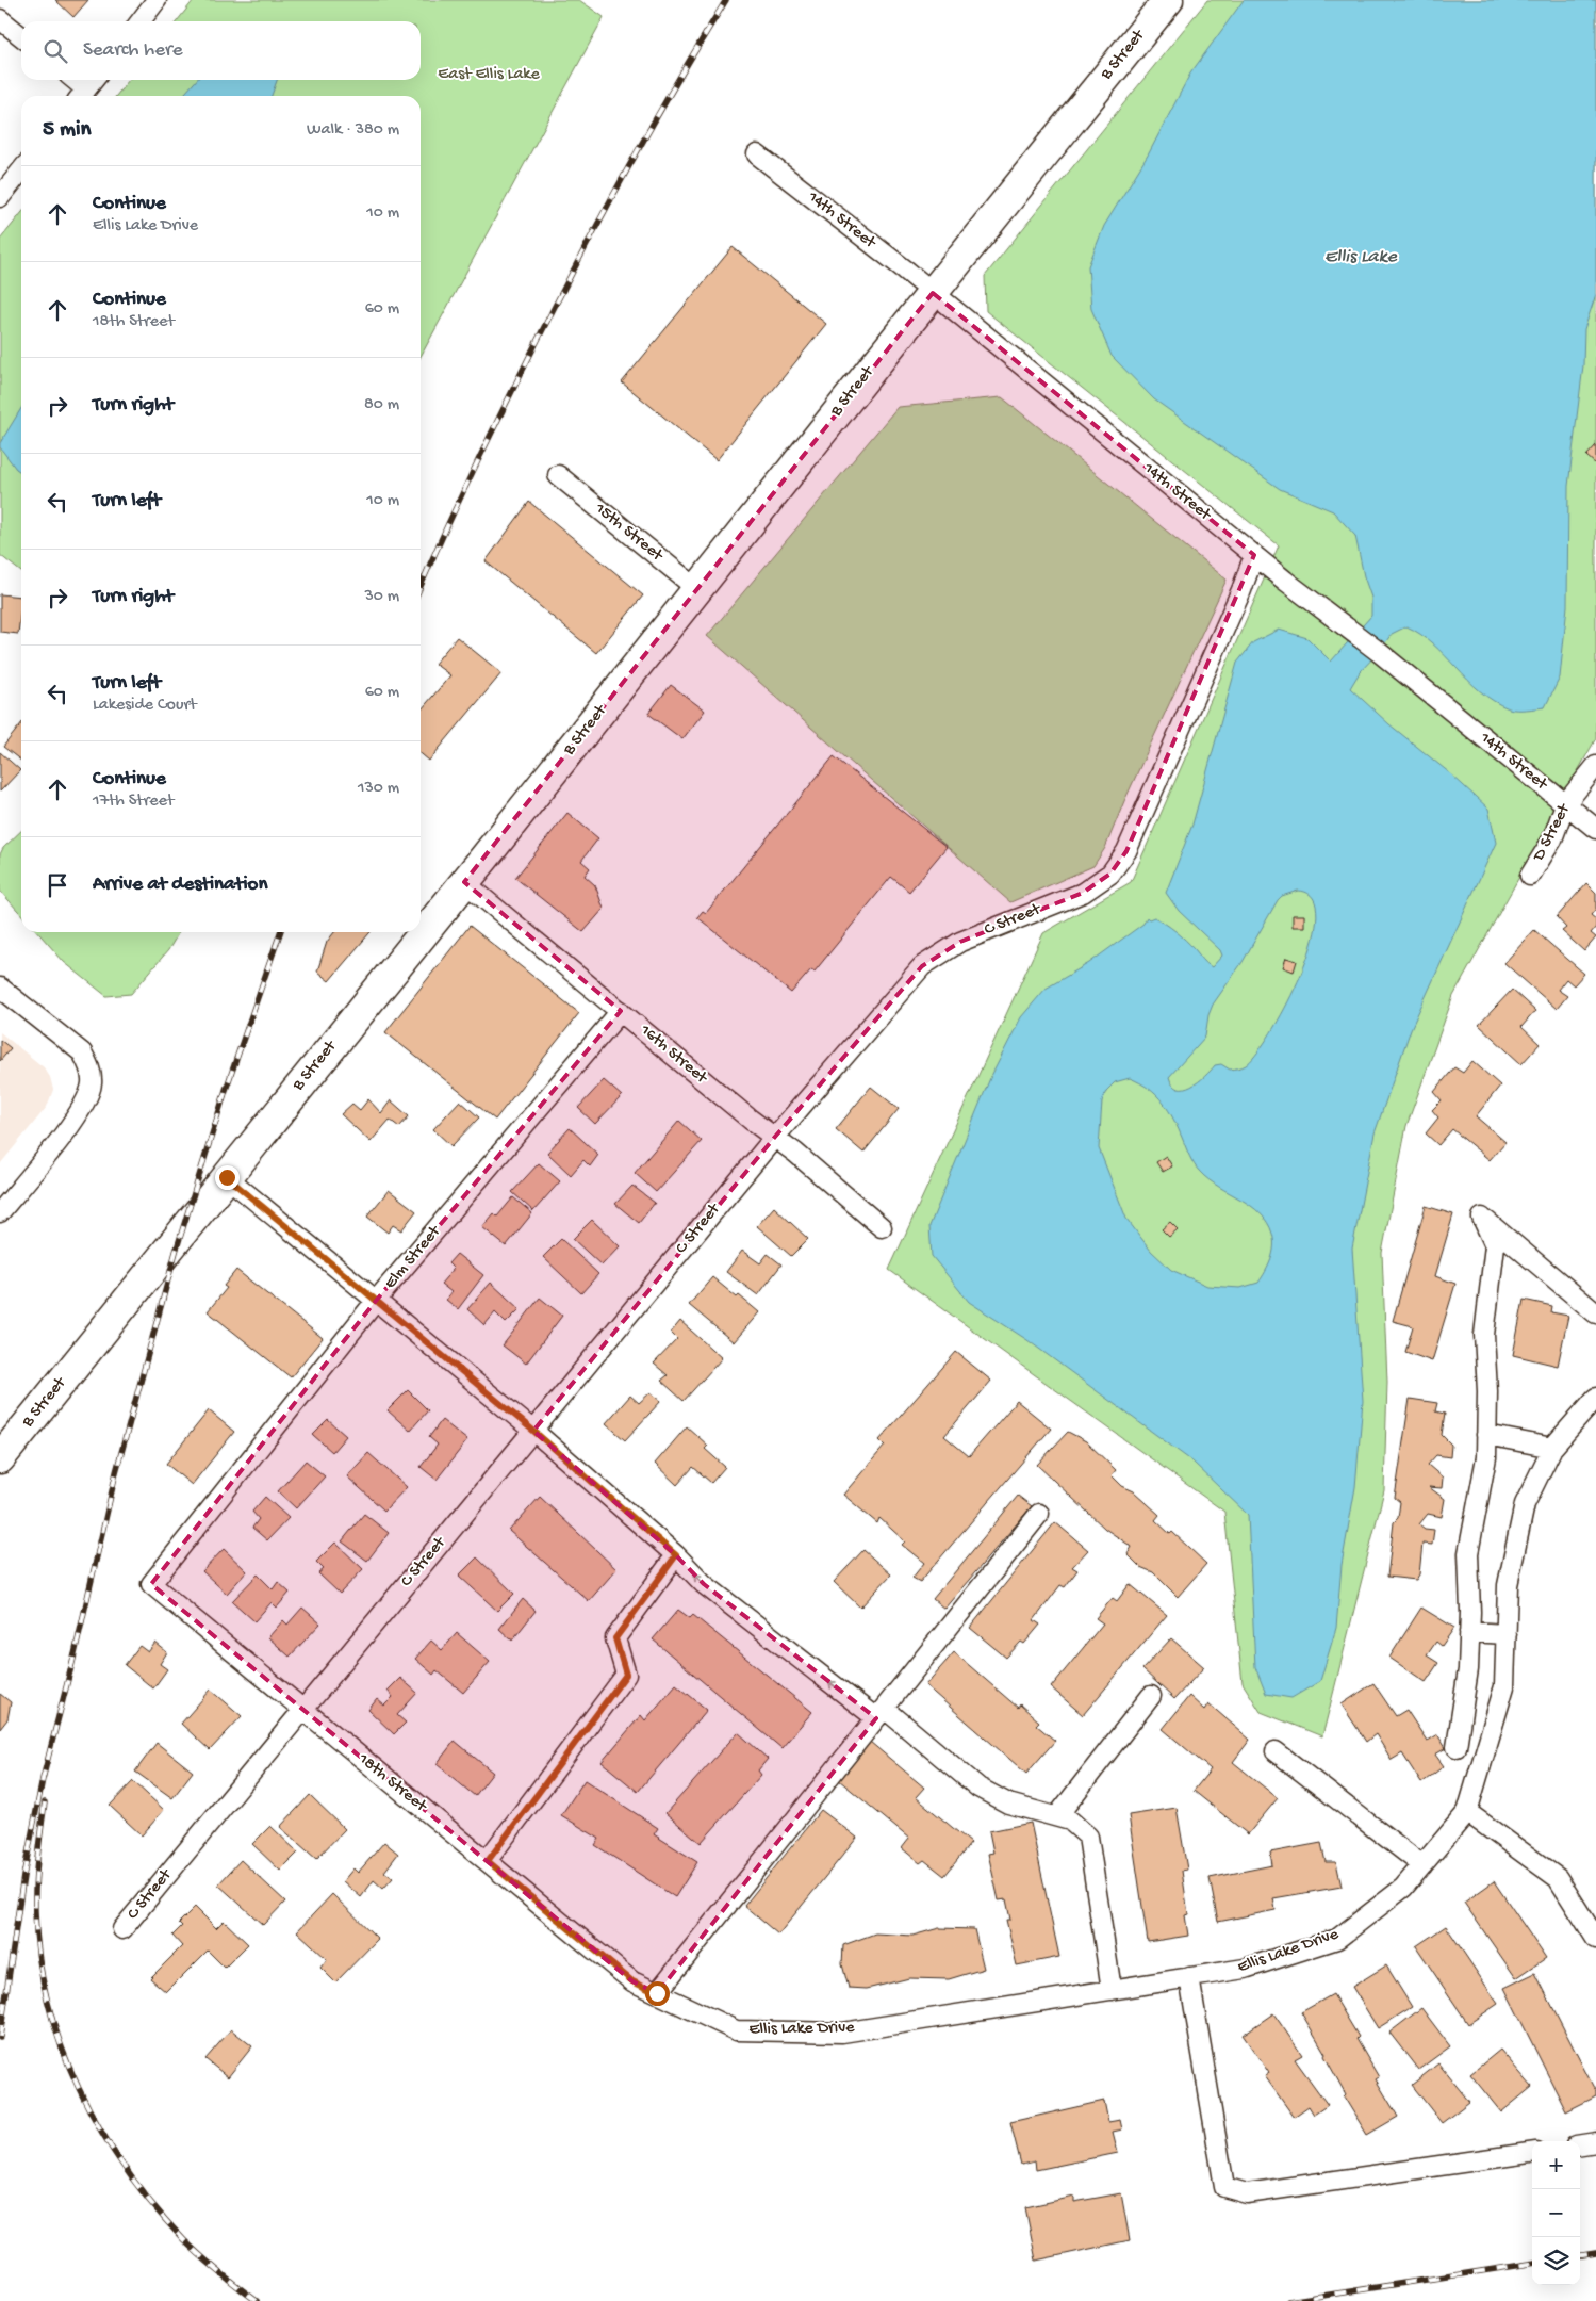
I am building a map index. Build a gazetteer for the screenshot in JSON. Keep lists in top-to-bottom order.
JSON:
{
  "streets": {
    "highway": ["B Street"],
    "street": [
      "14th Street",
      "15th Street",
      "D Street",
      "C Street",
      "16th Street",
      "Elm Street",
      "18th Street",
      "Ellis Lake Drive"
    ]
  },
  "crossings": [
    ["B Street", "14th Street"],
    ["B Street", "15th Street"],
    ["B Street", "16th Street"],
    ["14th Street", "D Street"],
    ["14th Street", "C Street"],
    ["C Street", "16th Street"],
    ["C Street", "18th Street"],
    ["16th Street", "Elm Street"],
    ["Elm Street", "18th Street"],
    ["18th Street", "Ellis Lake Drive"]
  ],
  "water": ["Ellis Lake"],
  "parks": ["East Ellis Lake"],
  "page": {
    "search": "Search here",
    "heading": ["5 min", "Walk · 380 m"],
    "list": [
      ["Continue", "Ellis Lake Drive", "10 m"],
      ["Continue", "18th Street", "60 m"],
      ["Turn right", "80 m"],
      ["Turn left", "10 m"],
      ["Turn right", "30 m"],
      ["Turn left", "Lakeside Court", "60 m"],
      ["Continue", "17th Street", "130 m"],
      "Arrive at destination"
    ],
    "map_buttons": ["+", "−"]
  }
}
